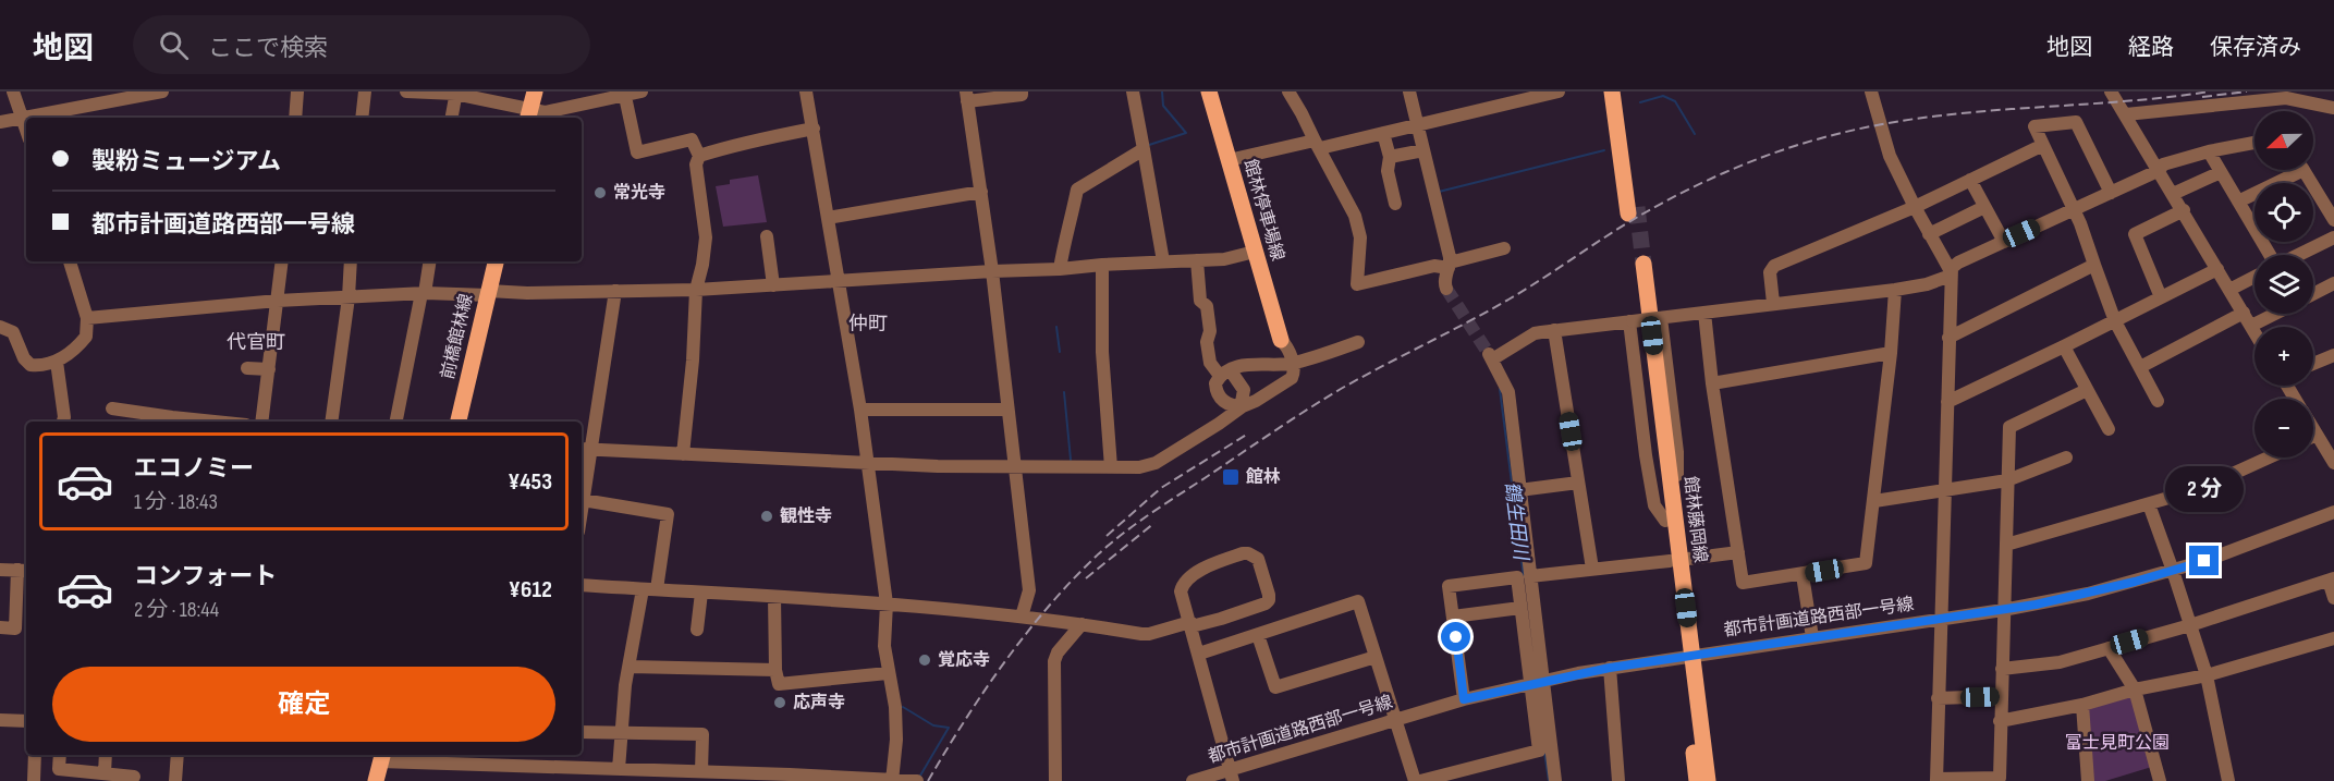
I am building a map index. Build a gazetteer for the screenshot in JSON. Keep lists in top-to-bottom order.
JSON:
{
  "streets": {
    "main road": ["館林停車場線", "前橋館林線", "館林藤岡線"],
    "street": ["都市計画道路西部一号線"]
  },
  "crossings": [
    ["館林藤岡線", "都市計画道路西部一号線"]
  ],
  "districts": ["仲町", "代官町"],
  "water": ["鶴生田川"],
  "parks": ["富士見町公園"],
  "places": {
    "other": [
      "常光寺",
      "観性寺",
      "覚応寺",
      "応声寺"
    ],
    "transit": ["館林"]
  },
  "north": "left",
  "page": {
    "header": "地図",
    "search": "ここで検索",
    "nav": ["地図", "経路", "保存済み"],
    "map_buttons": ["+", "−"],
    "banner": ["製粉ミュージアム", "都市計画道路西部一号線"],
    "list": [
      {
        "name": "エコノミー",
        "note": "1 分 · 18:43",
        "value": "¥453"
      },
      {
        "name": "コンフォート",
        "note": "2 分 · 18:44",
        "value": "¥612"
      }
    ],
    "bubble": "2 分",
    "buttons": "確定"
  }
}
